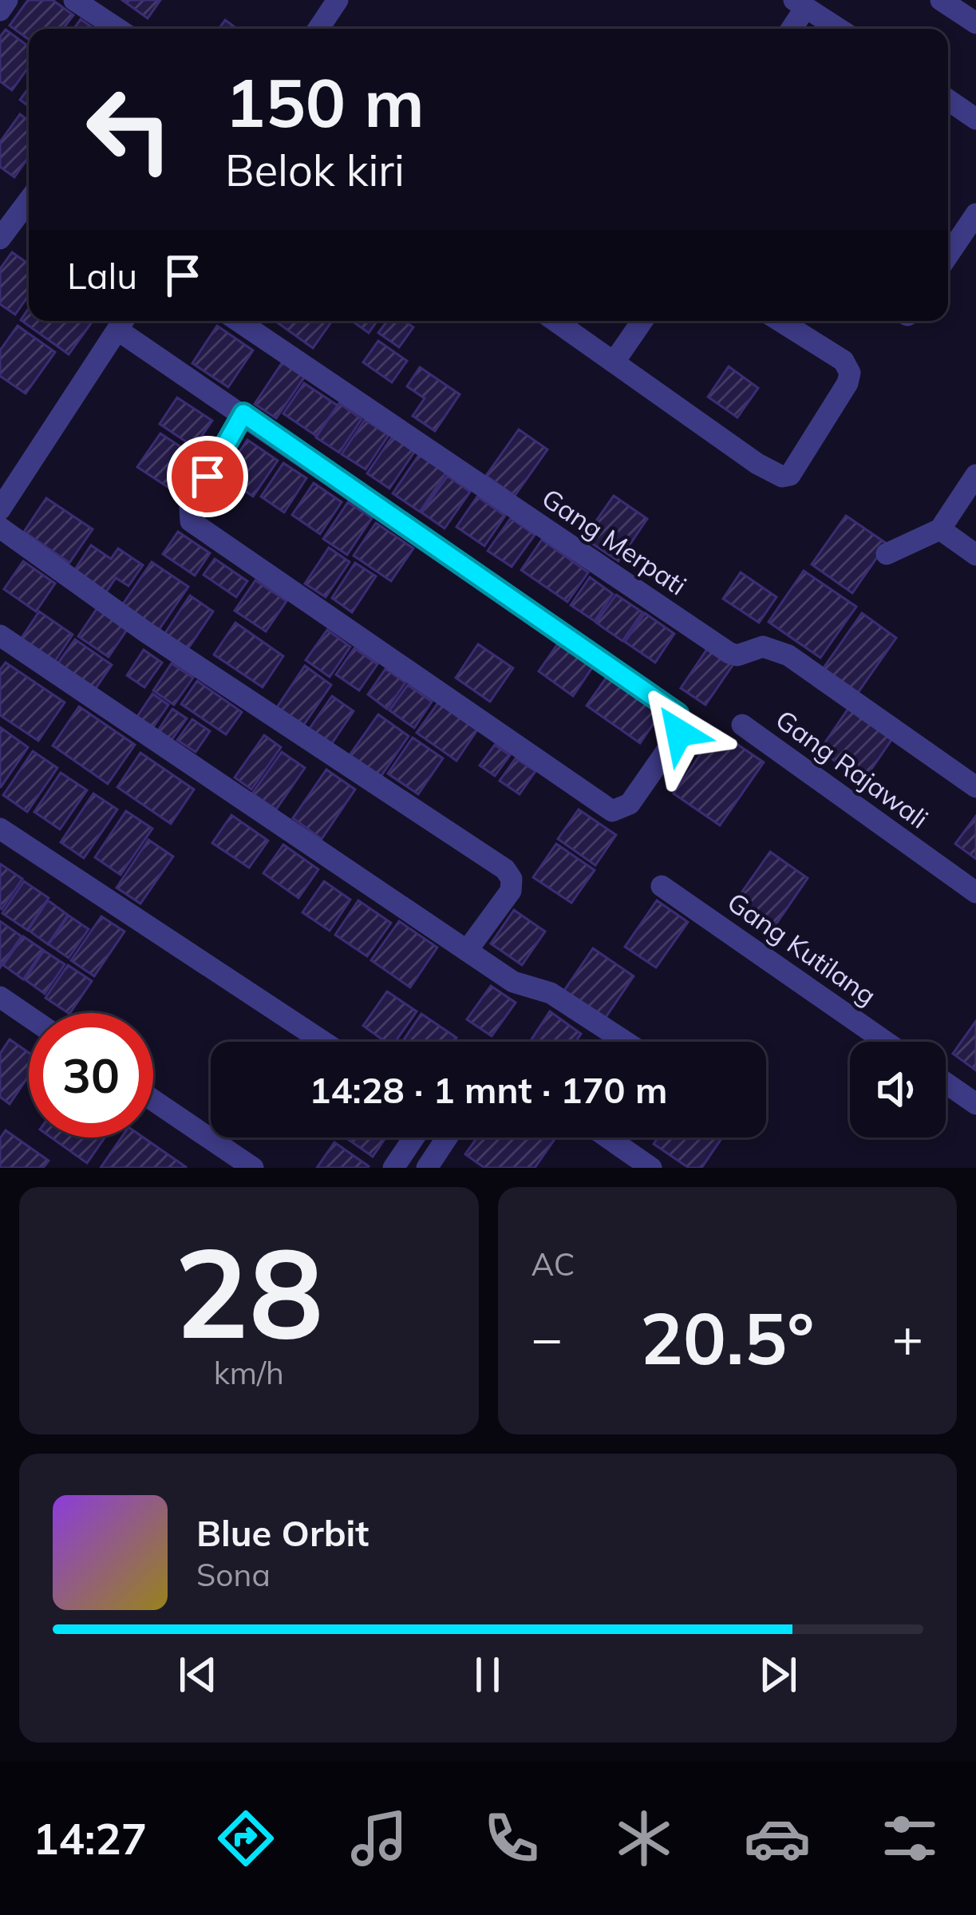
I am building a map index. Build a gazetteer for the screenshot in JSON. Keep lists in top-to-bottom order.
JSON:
{
  "streets": {
    "street": ["Gang Merpati", "Gang Rajawali", "Gang Kutilang"]
  },
  "page": {
    "turn": ["150 m", "Belok kiri"],
    "then": "Lalu",
    "limit": "30",
    "trip": "14:28 · 1 mnt · 170 m",
    "tile": [
      ["28", "km/h"],
      "AC"
    ],
    "heat": ["−", "20.5°", "+"],
    "song": ["Blue Orbit", "Sona"],
    "tabs": "14:27"
  }
}
